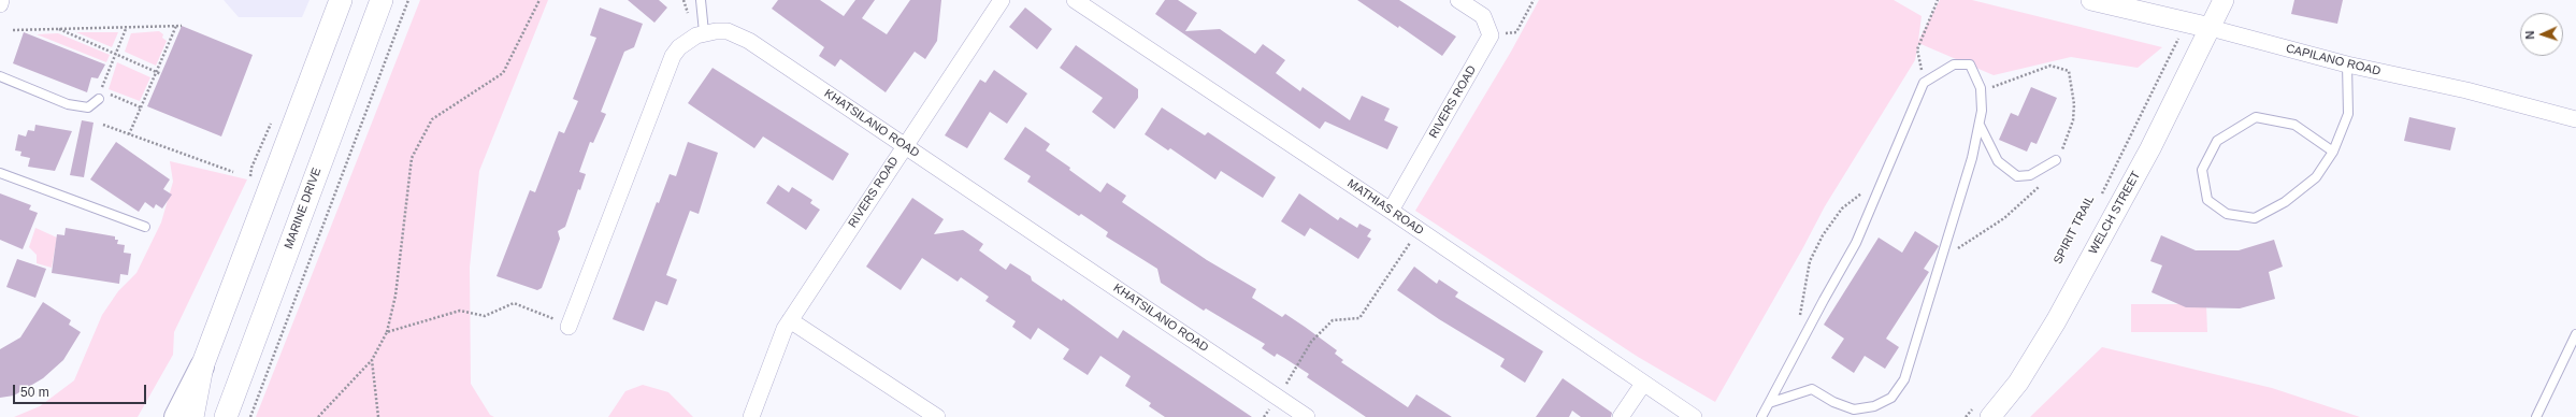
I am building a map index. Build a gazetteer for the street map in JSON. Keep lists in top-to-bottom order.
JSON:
{
  "streets": {
    "main road": ["MARINE DRIVE"],
    "street": [
      "CAPILANO ROAD",
      "RIVERS ROAD",
      "KHATSILANO ROAD",
      "MATHIAS ROAD",
      "WELCH STREET"
    ],
    "path": ["SPIRIT TRAIL"]
  },
  "crossings": [
    ["CAPILANO ROAD", "WELCH STREET"],
    ["RIVERS ROAD", "KHATSILANO ROAD"],
    ["RIVERS ROAD", "MATHIAS ROAD"]
  ],
  "scale_bar": "50 m",
  "north": "left"
}
